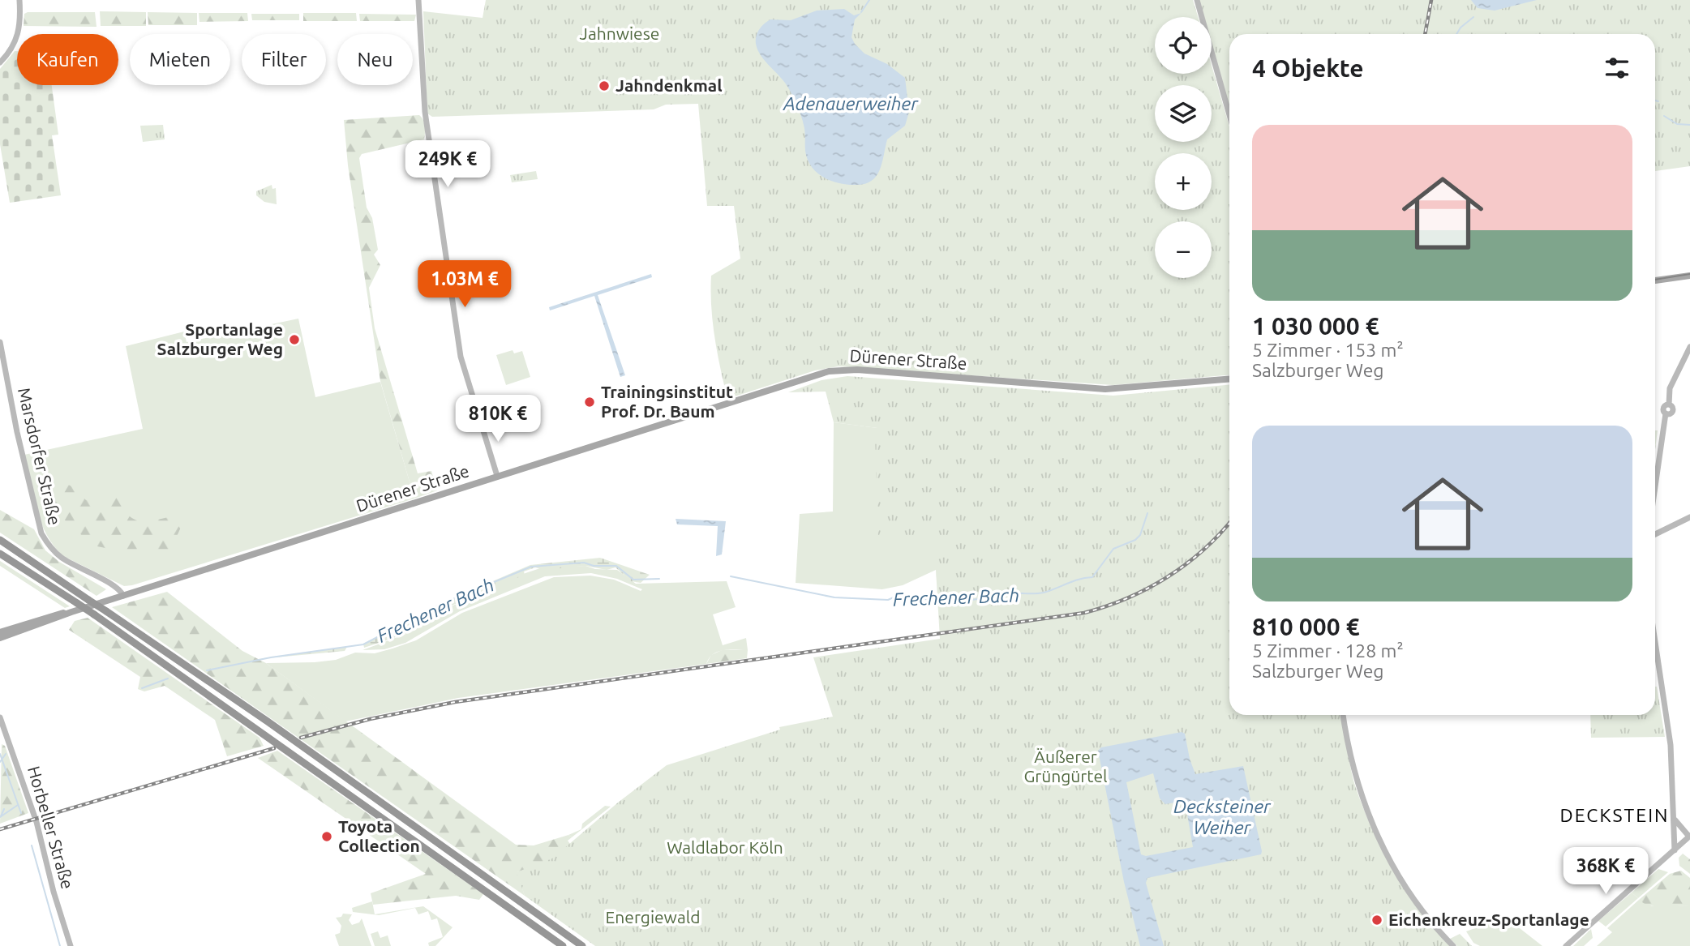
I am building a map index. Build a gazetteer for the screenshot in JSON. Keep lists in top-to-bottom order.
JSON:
{
  "streets": {
    "main road": ["Dürener Straße"],
    "street": ["Marsdorfer Straße", "Horbeller Straße"]
  },
  "crossings": [
    ["Dürener Straße", "Marsdorfer Straße"]
  ],
  "districts": ["DECKSTEIN"],
  "water": ["Adenauerweiher", "Frechener Bach", "Decksteiner Weiher"],
  "parks": [
    "Jahnwiese",
    "Äußerer Grüngürtel",
    "Waldlabor Köln",
    "Energiewald"
  ],
  "places": [
    "Jahndenkmal",
    "Sportanlage Salzburger Weg",
    "Trainingsinstitut Prof. Dr. Baum",
    "Toyota Collection",
    "Eichenkreuz-Sportanlage"
  ],
  "page": {
    "map_buttons": ["+", "−"],
    "chip": [
      "Kaufen",
      "Mieten",
      "Filter",
      "Neu"
    ],
    "heading": "4 Objekte",
    "list": [
      {
        "name": "1 030 000 €",
        "note": "5 Zimmer · 153 m² · Salzburger Weg"
      },
      {
        "name": "810 000 €",
        "note": "5 Zimmer · 128 m² · Salzburger Weg"
      }
    ],
    "price": [
      "249K €",
      "1.03M €",
      "810K €",
      "368K €"
    ]
  }
}
